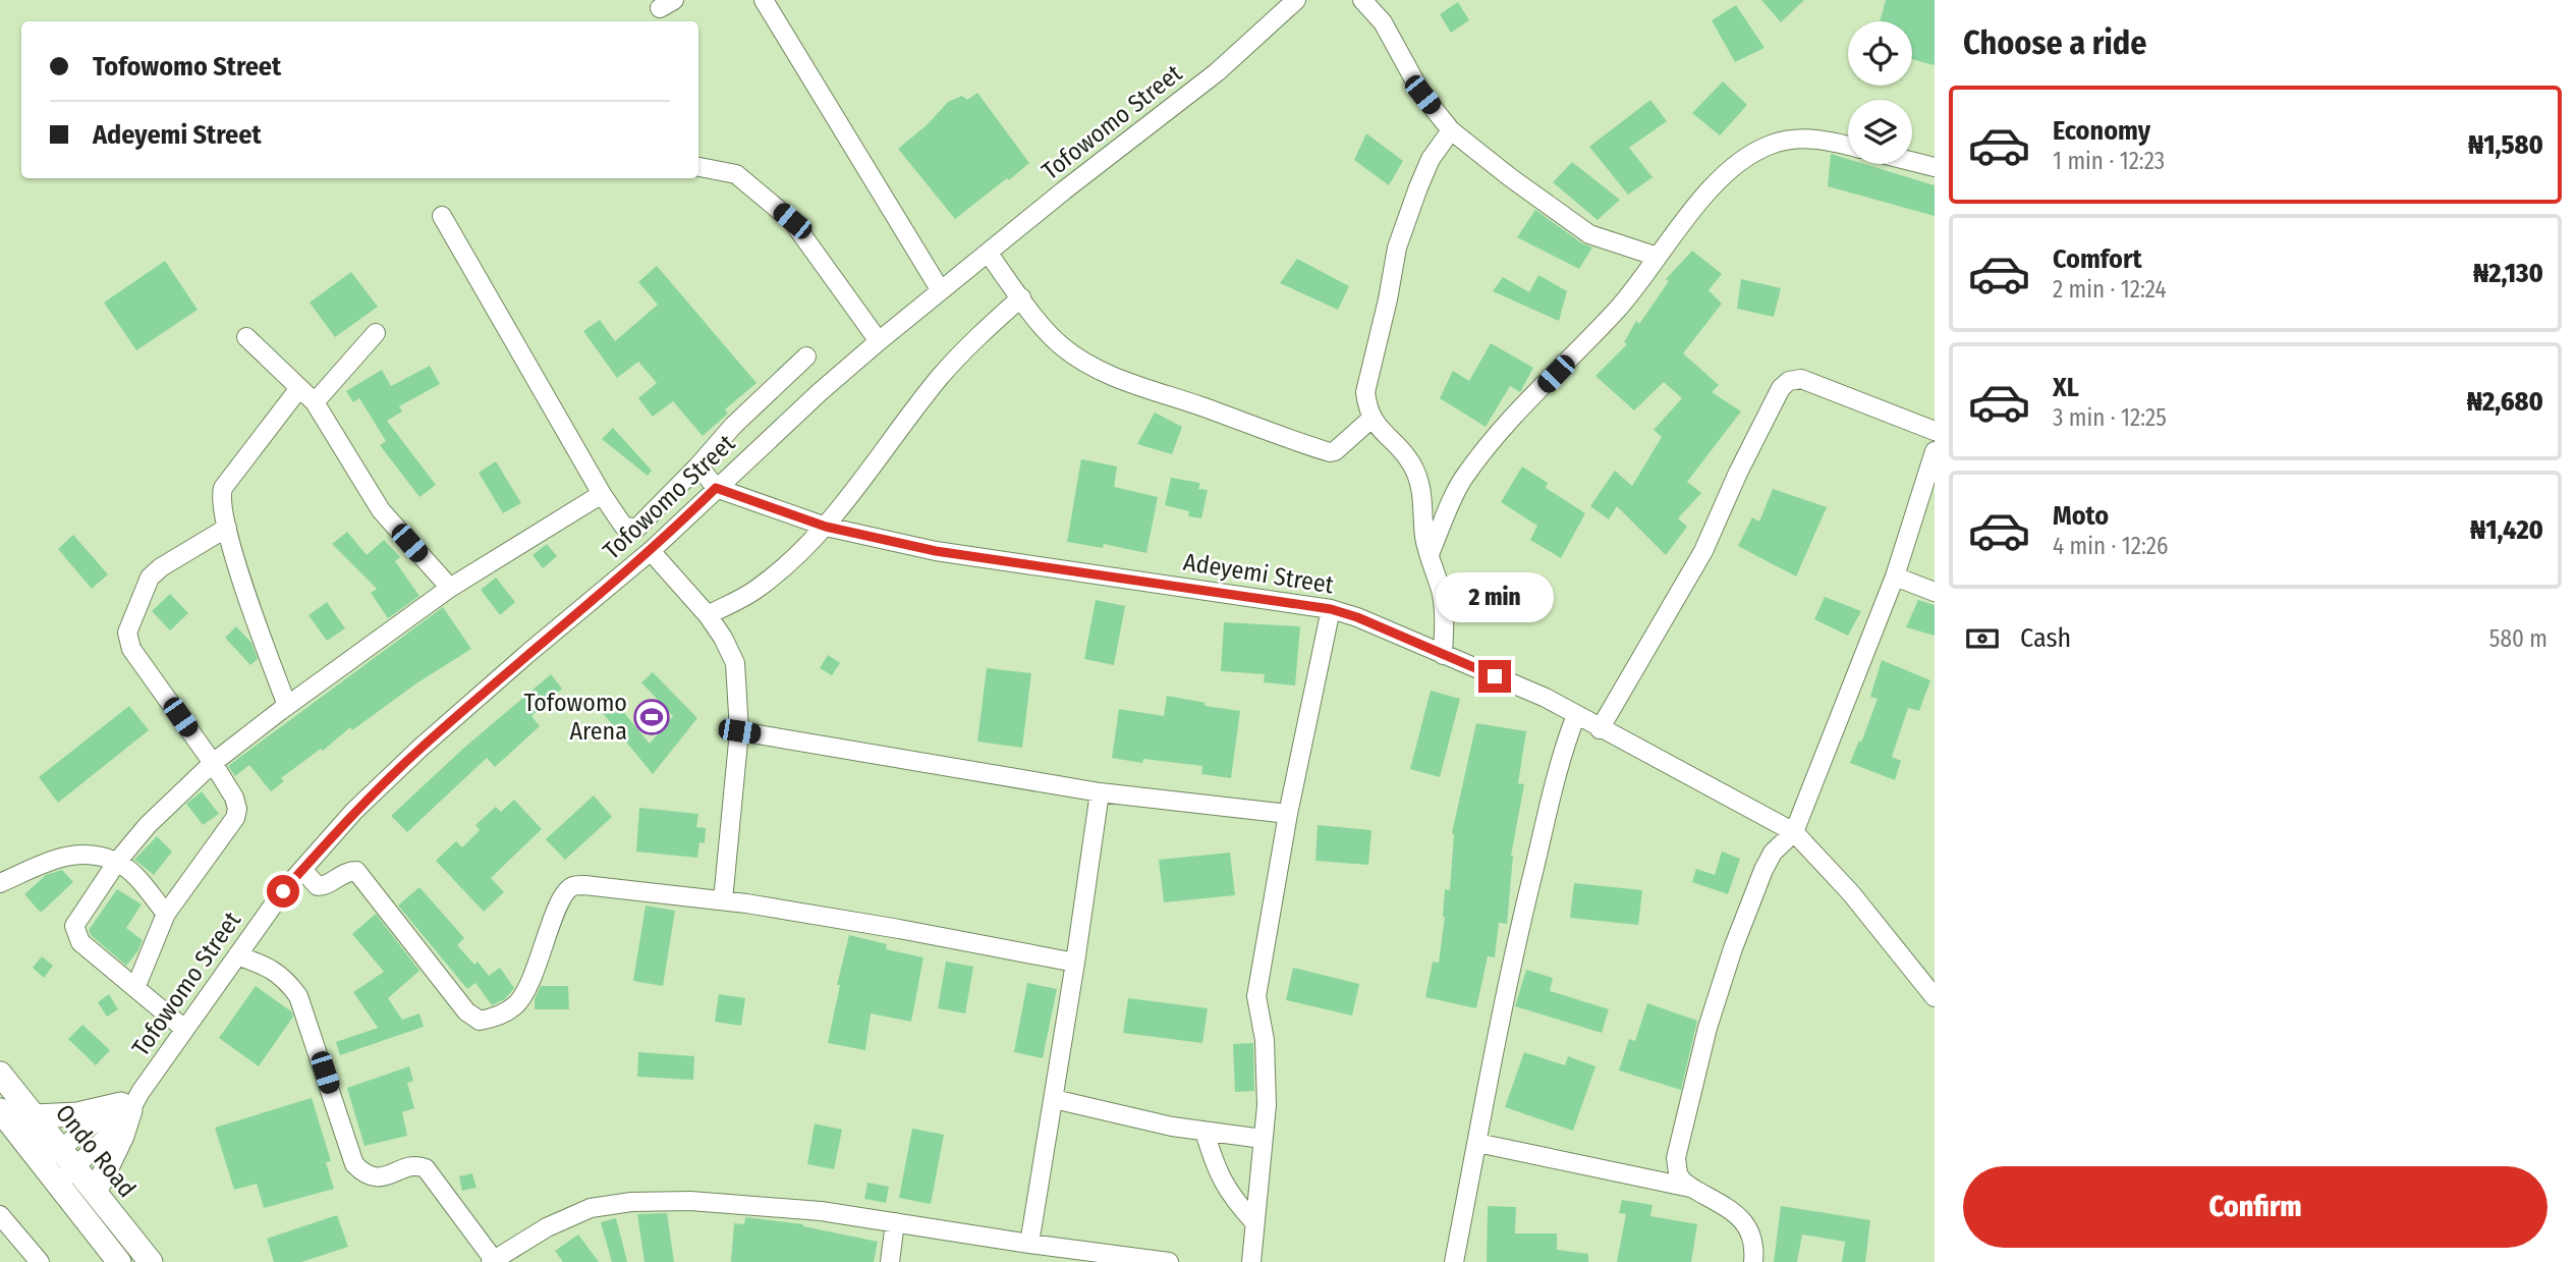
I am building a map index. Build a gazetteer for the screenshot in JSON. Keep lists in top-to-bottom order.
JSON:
{
  "streets": {
    "main road": ["Ondo Road"],
    "street": ["Tofowomo Street", "Adeyemi Street"]
  },
  "crossings": [
    ["Tofowomo Street", "Adeyemi Street"],
    ["Tofowomo Street", "Ondo Road"]
  ],
  "places": {
    "sports": ["Tofowomo Arena"]
  },
  "page": {
    "heading": "Choose a ride",
    "banner": ["Tofowomo Street", "Adeyemi Street"],
    "list": [
      {
        "name": "Economy",
        "note": "1 min · 12:23",
        "value": "₦1,580"
      },
      {
        "name": "Comfort",
        "note": "2 min · 12:24",
        "value": "₦2,130"
      },
      {
        "name": "XL",
        "note": "3 min · 12:25",
        "value": "₦2,680"
      },
      {
        "name": "Moto",
        "note": "4 min · 12:26",
        "value": "₦1,420"
      }
    ],
    "bubble": "2 min",
    "pay": ["Cash", "580 m"],
    "buttons": "Confirm"
  }
}
